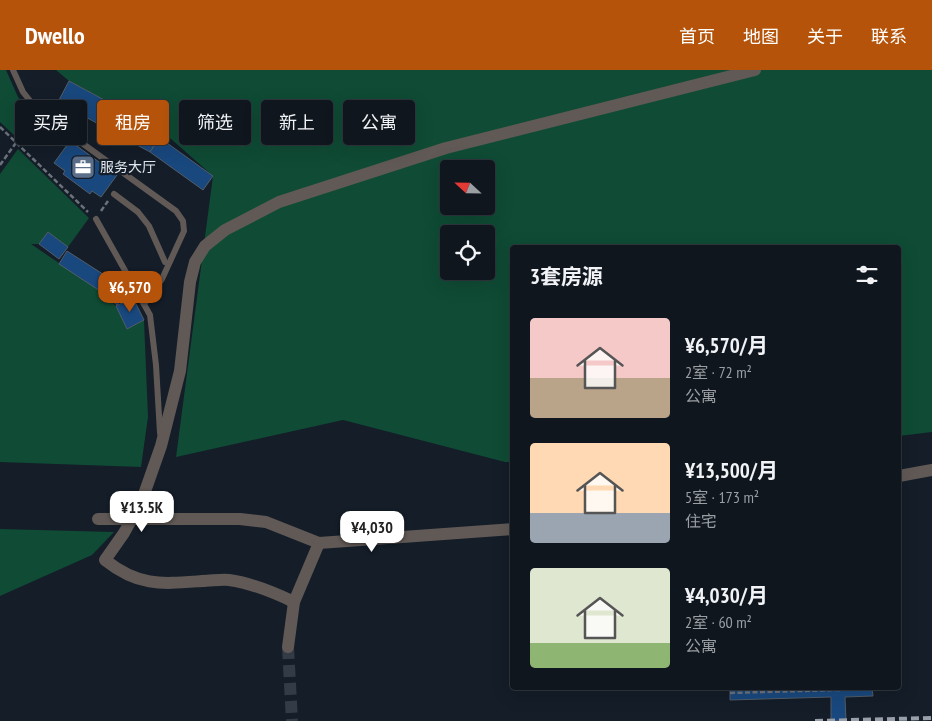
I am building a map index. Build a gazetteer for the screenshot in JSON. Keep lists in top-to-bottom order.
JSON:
{
  "places": {
    "office": ["服务大厅"]
  },
  "north": "left",
  "page": {
    "header": "Dwello",
    "nav": [
      "首页",
      "地图",
      "关于",
      "联系"
    ],
    "chip": [
      "买房",
      "租房",
      "筛选",
      "新上",
      "公寓"
    ],
    "heading": "3套房源",
    "price": ["¥6,570", "¥13.5K", "¥4,030"],
    "list": [
      {
        "name": "¥6,570/月",
        "note": "2室 · 72 m² · 公寓"
      },
      {
        "name": "¥13,500/月",
        "note": "5室 · 173 m² · 住宅"
      },
      {
        "name": "¥4,030/月",
        "note": "2室 · 60 m² · 公寓"
      }
    ]
  }
}
